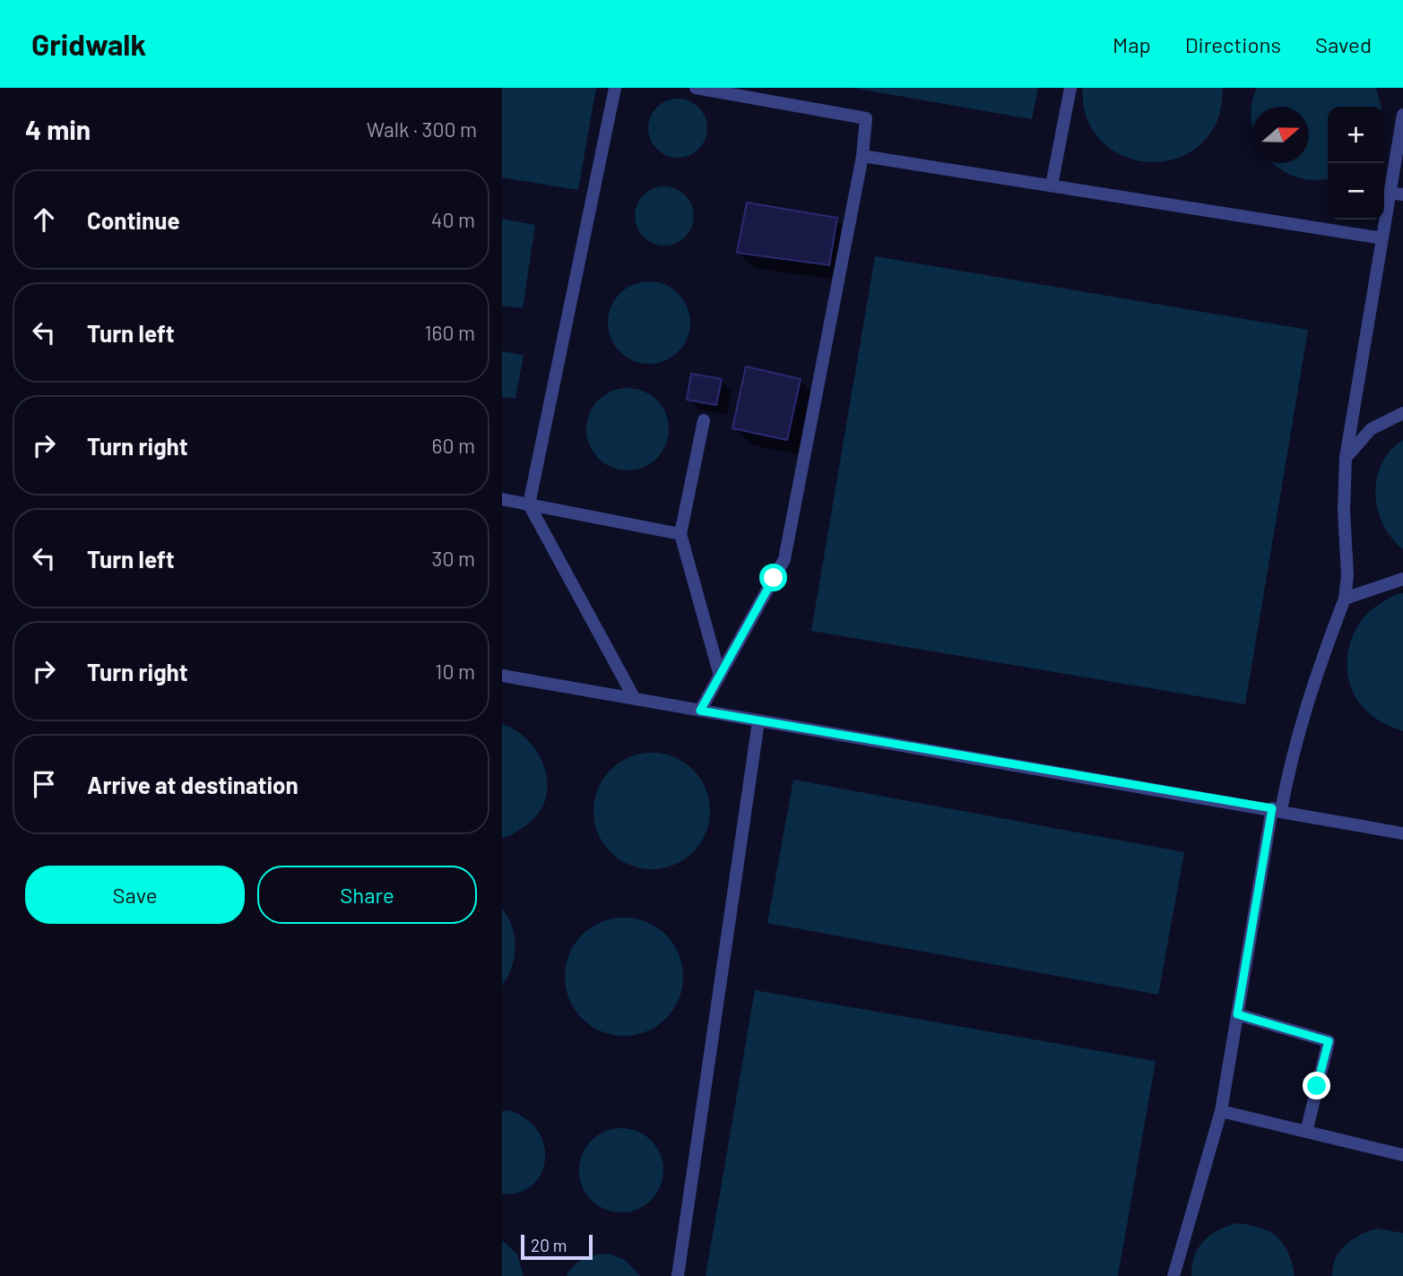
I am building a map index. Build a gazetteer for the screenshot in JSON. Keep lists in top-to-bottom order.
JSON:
{
  "scale_bar": "20 m",
  "north": "right",
  "page": {
    "header": "Gridwalk",
    "nav": ["Map", "Directions", "Saved"],
    "heading": ["4 min", "Walk · 300 m"],
    "map_buttons": ["+", "−"],
    "list": [
      ["Continue", "40 m"],
      ["Turn left", "160 m"],
      ["Turn right", "60 m"],
      ["Turn left", "30 m"],
      ["Turn right", "10 m"],
      "Arrive at destination"
    ],
    "buttons": ["Save", "Share"],
    "scale": "20 m"
  }
}
